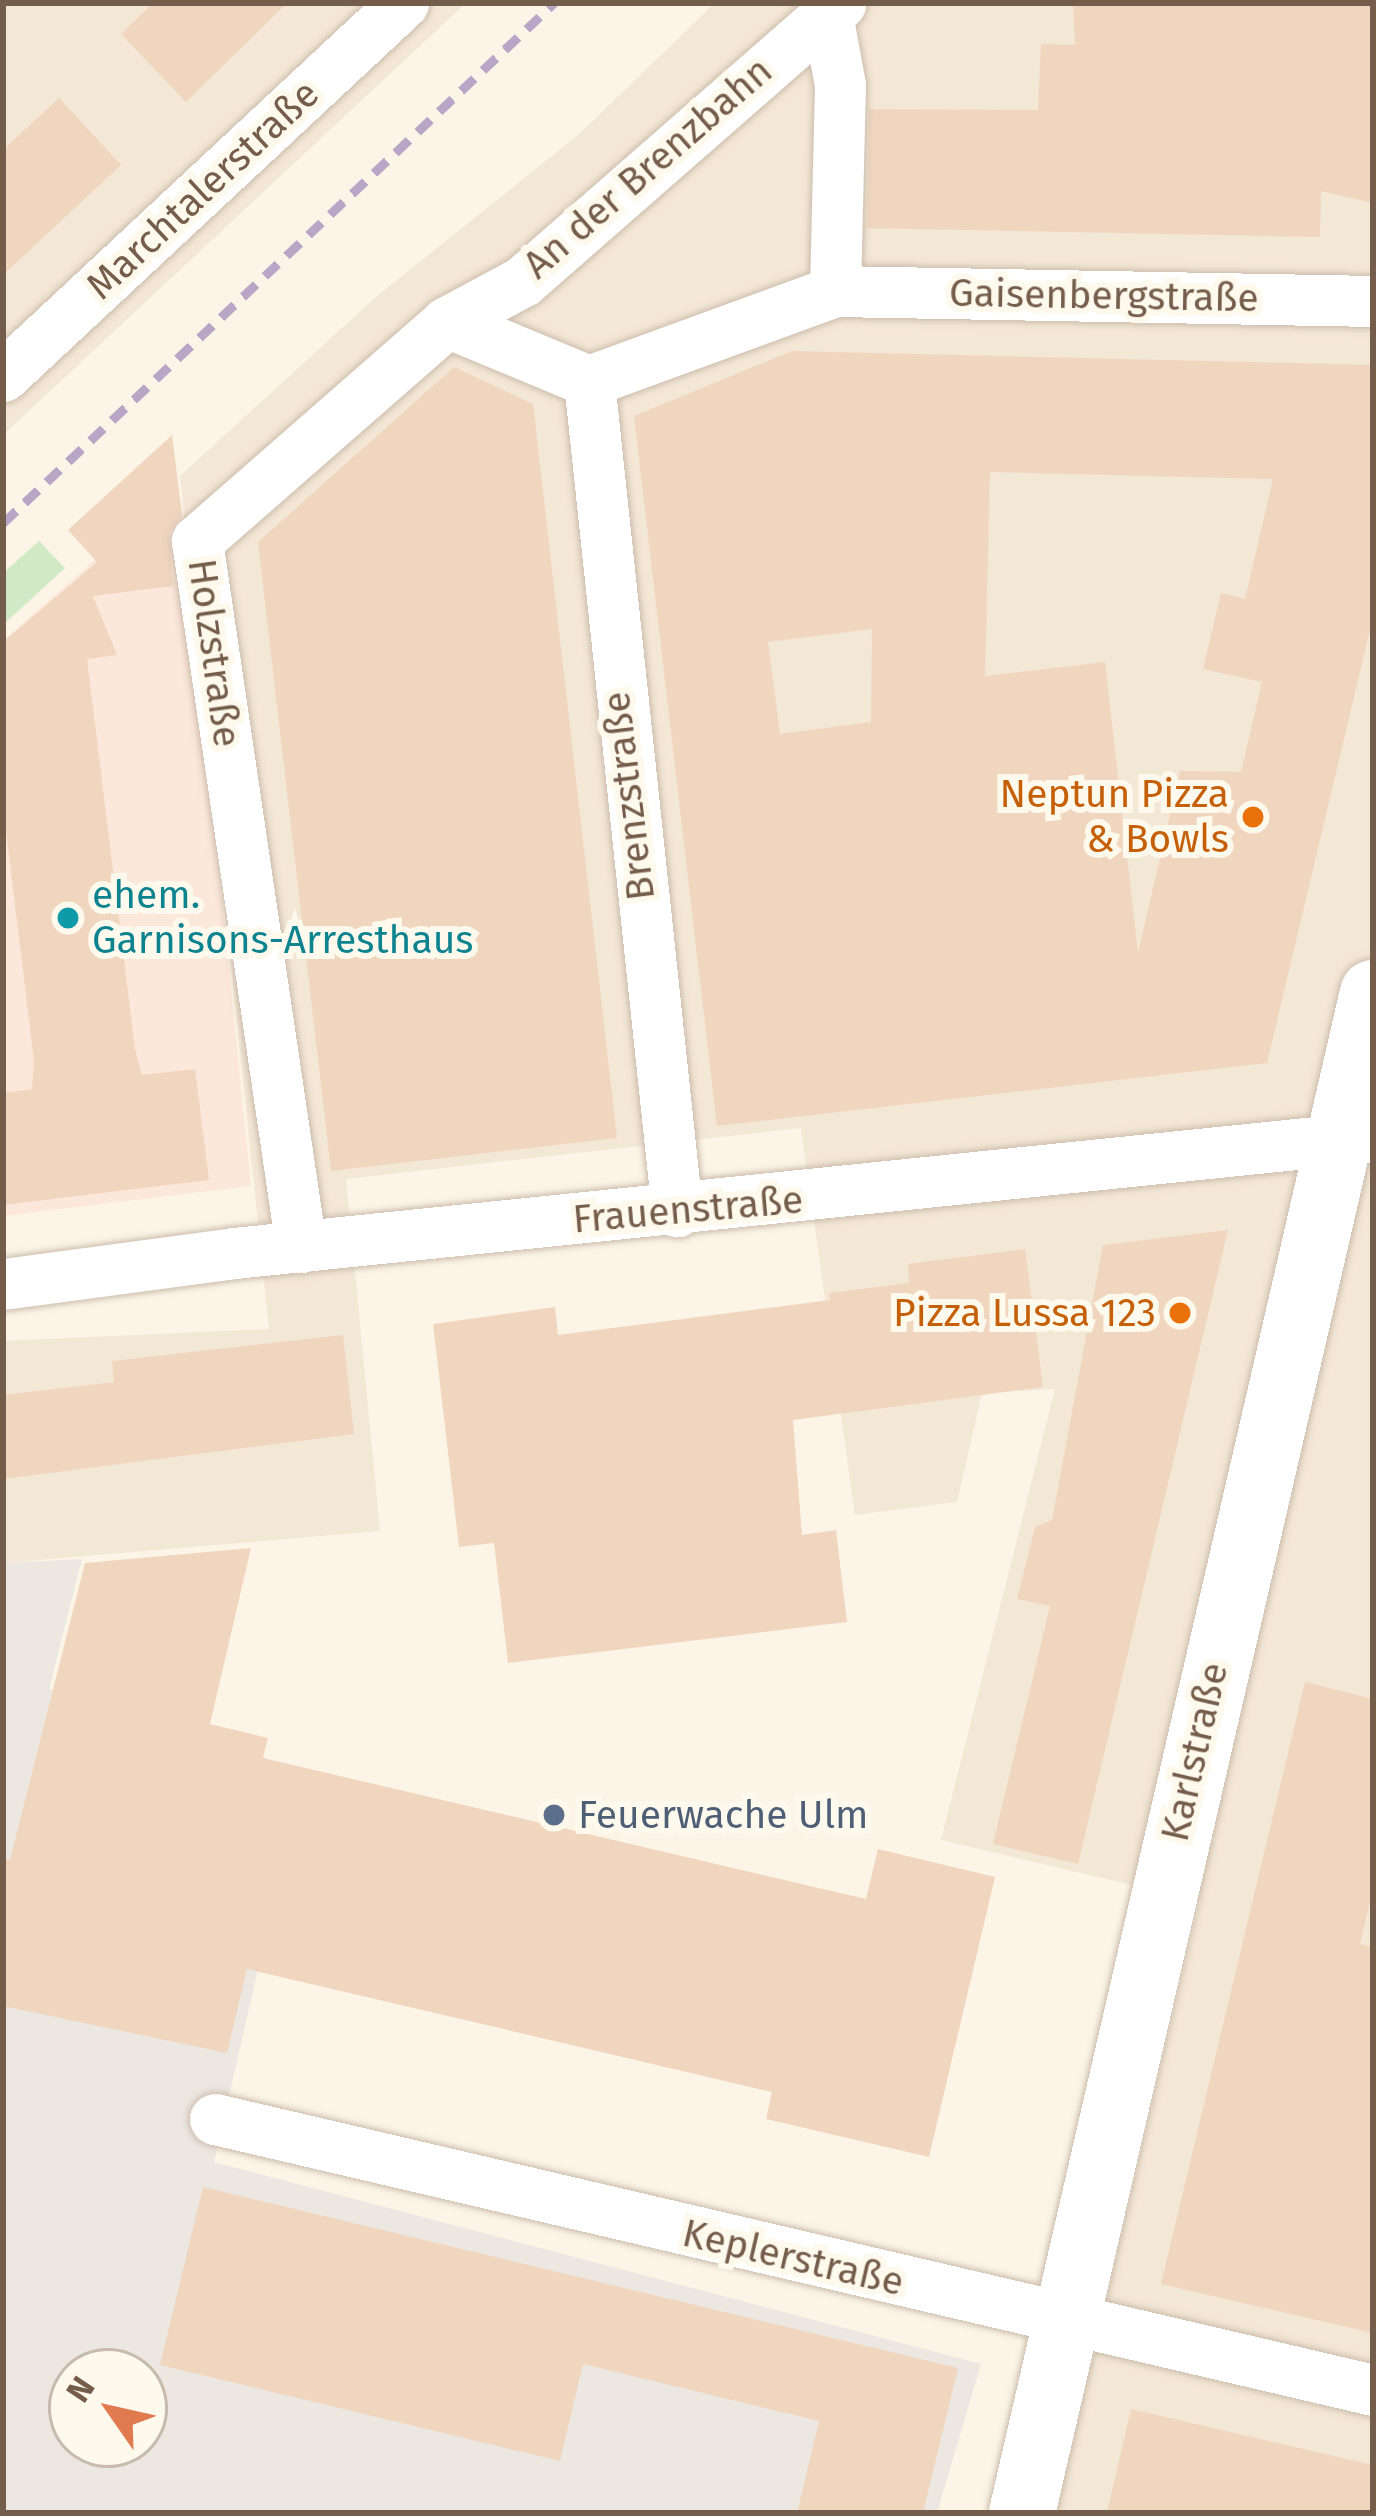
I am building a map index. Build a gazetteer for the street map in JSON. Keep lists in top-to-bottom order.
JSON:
{
  "streets": {
    "main road": ["Karlstraße"],
    "street": [
      "An der Brenzbahn",
      "Marchtalerstraße",
      "Gaisenbergstraße",
      "Holzstraße",
      "Brenzstraße",
      "Frauenstraße",
      "Keplerstraße"
    ]
  },
  "crossings": [
    ["An der Brenzbahn", "Holzstraße"],
    ["Gaisenbergstraße", "Brenzstraße"],
    ["Holzstraße", "Frauenstraße"],
    ["Brenzstraße", "Frauenstraße"],
    ["Frauenstraße", "Karlstraße"],
    ["Karlstraße", "Keplerstraße"]
  ],
  "places": [
    "Neptun Pizza & Bowls",
    "ehem. Garnisons-Arresthaus",
    "Pizza Lussa 123",
    "Feuerwache Ulm"
  ],
  "north": "top left"
}
